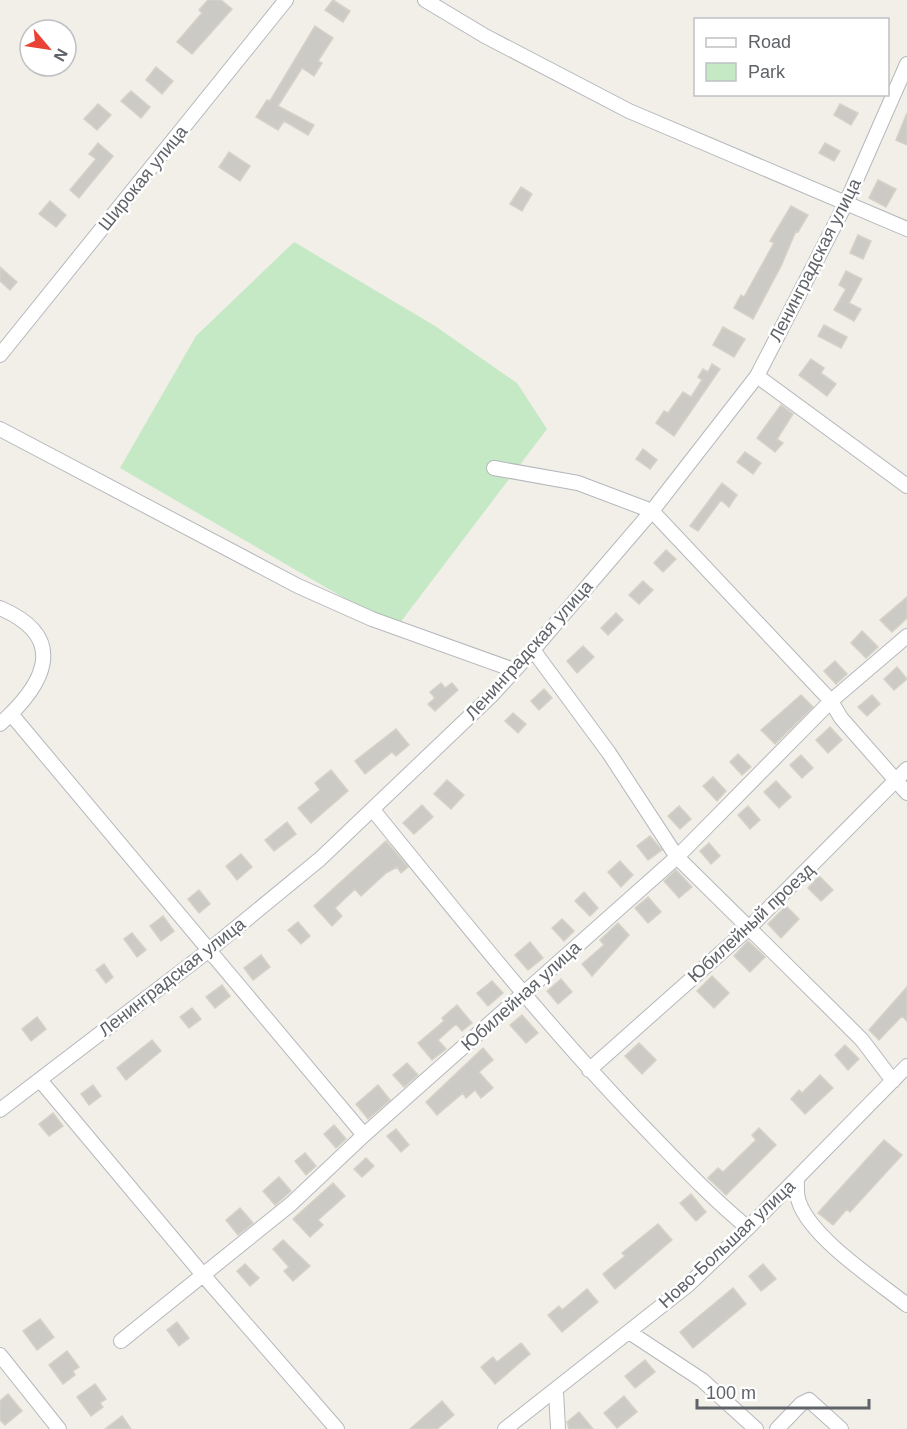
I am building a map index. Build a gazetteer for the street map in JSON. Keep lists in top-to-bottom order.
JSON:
{
  "streets": {
    "street": [
      "Широкая улица",
      "Ленинградская улица",
      "Юбилейный проезд",
      "Юбилейная улица",
      "Ново-Большая улица"
    ]
  },
  "legend": ["Road", "Park"],
  "scale_bar": "100 m",
  "north": "bottom right"
}
